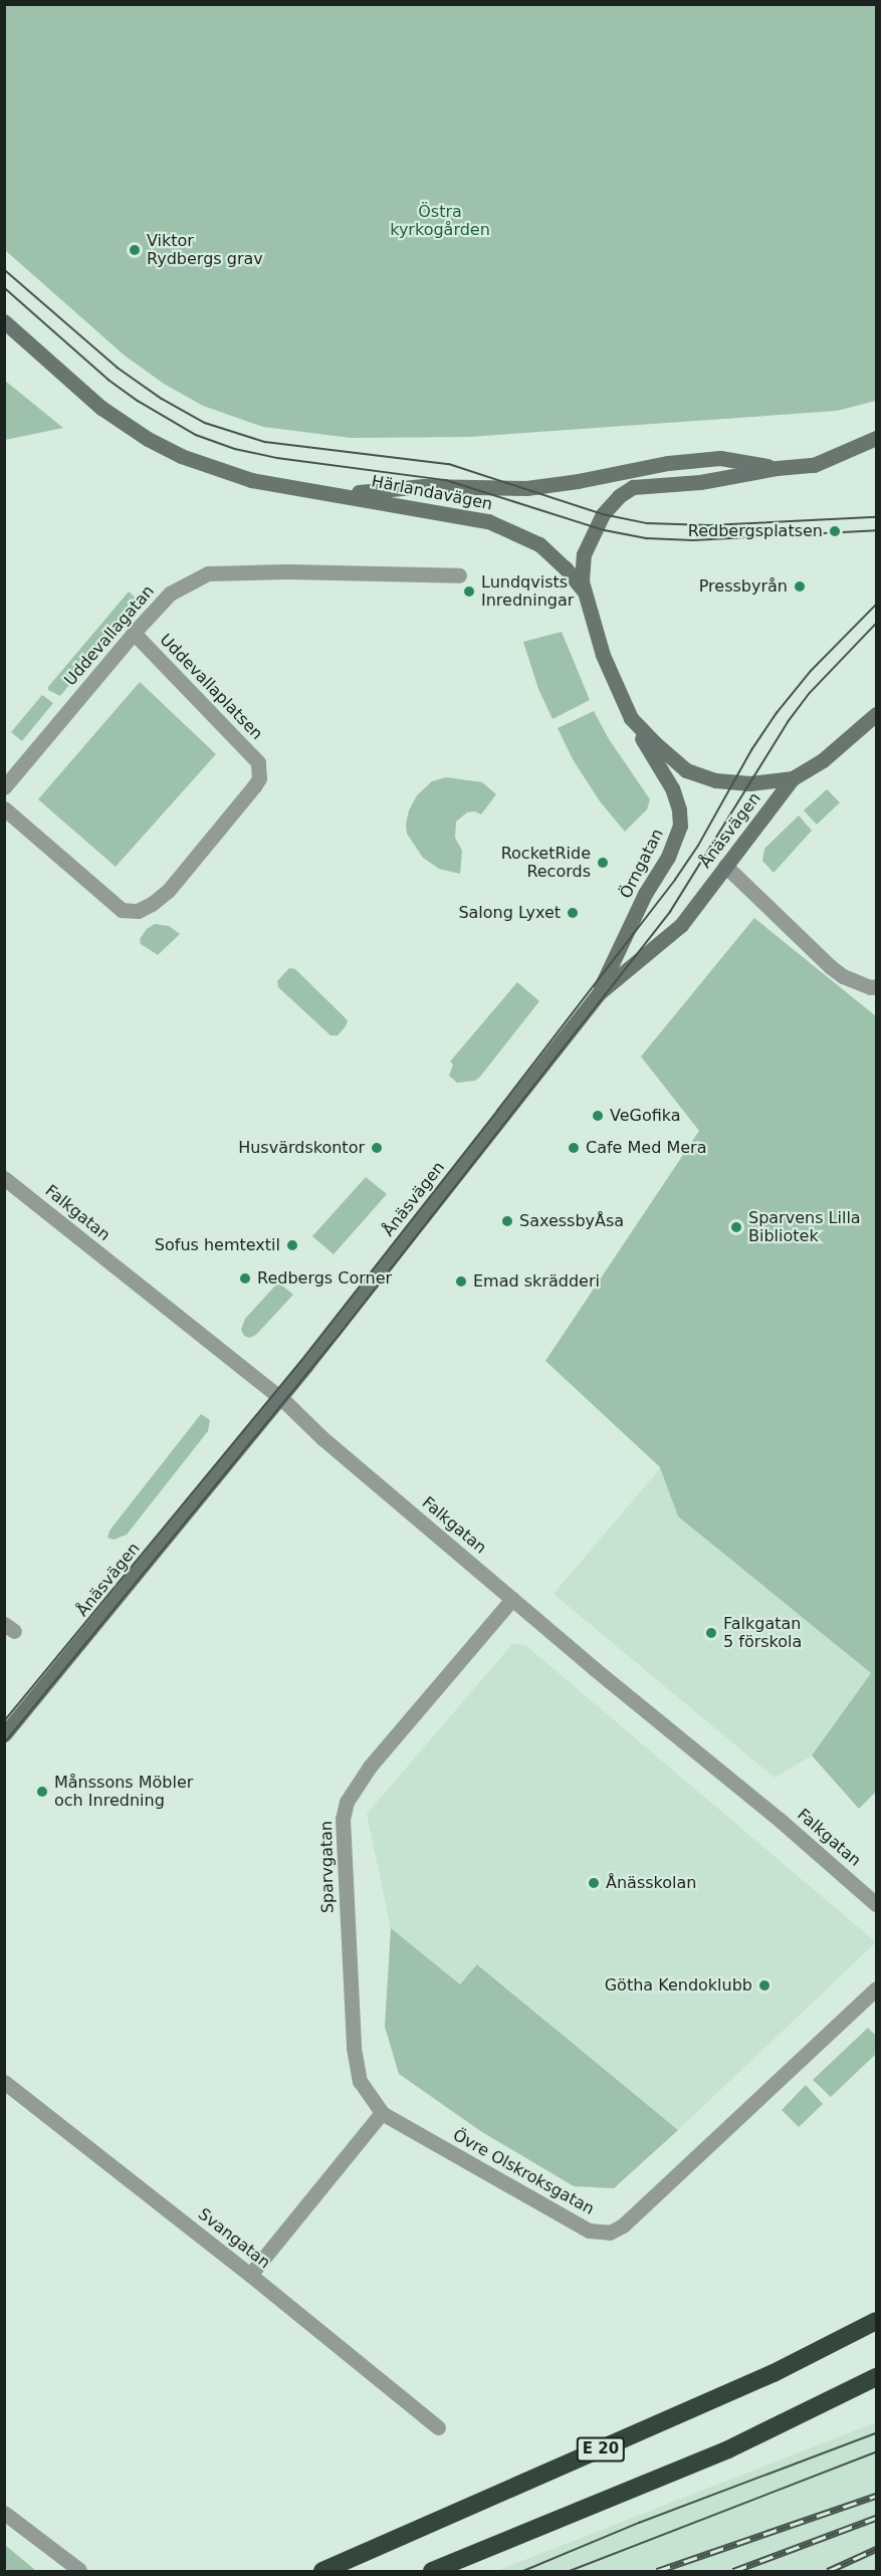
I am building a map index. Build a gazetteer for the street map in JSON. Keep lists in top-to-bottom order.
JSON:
{
  "streets": {
    "highway": ["E 20"],
    "street": [
      "Härlandavägen",
      "Uddevallagatan",
      "Uddevallaplatsen",
      "Ånäsvägen",
      "Örngatan",
      "Falkgatan",
      "Sparvgatan",
      "Övre Olskroksgatan",
      "Svangatan"
    ]
  },
  "crossings": [
    ["Härlandavägen", "Örngatan"],
    ["Uddevallagatan", "Uddevallaplatsen"],
    ["Ånäsvägen", "Örngatan"],
    ["Ånäsvägen", "Falkgatan"],
    ["Falkgatan", "Sparvgatan"],
    ["Sparvgatan", "Övre Olskroksgatan"]
  ],
  "parks": ["Östra kyrkogården"],
  "places": [
    "Viktor Rydbergs grav",
    "Redbergsplatsen",
    "Pressbyrån",
    "Lundqvists Inredningar",
    "RocketRide Records",
    "Salong Lyxet",
    "VeGofika",
    "Husvärdskontor",
    "Cafe Med Mera",
    "SaxessbyÅsa",
    "Sparvens Lilla Bibliotek",
    "Sofus hemtextil",
    "Redbergs Corner",
    "Emad skrädderi",
    "Falkgatan 5 förskola",
    "Månssons Möbler och Inredning",
    "Ånässkolan",
    "Götha Kendoklubb"
  ]
}
